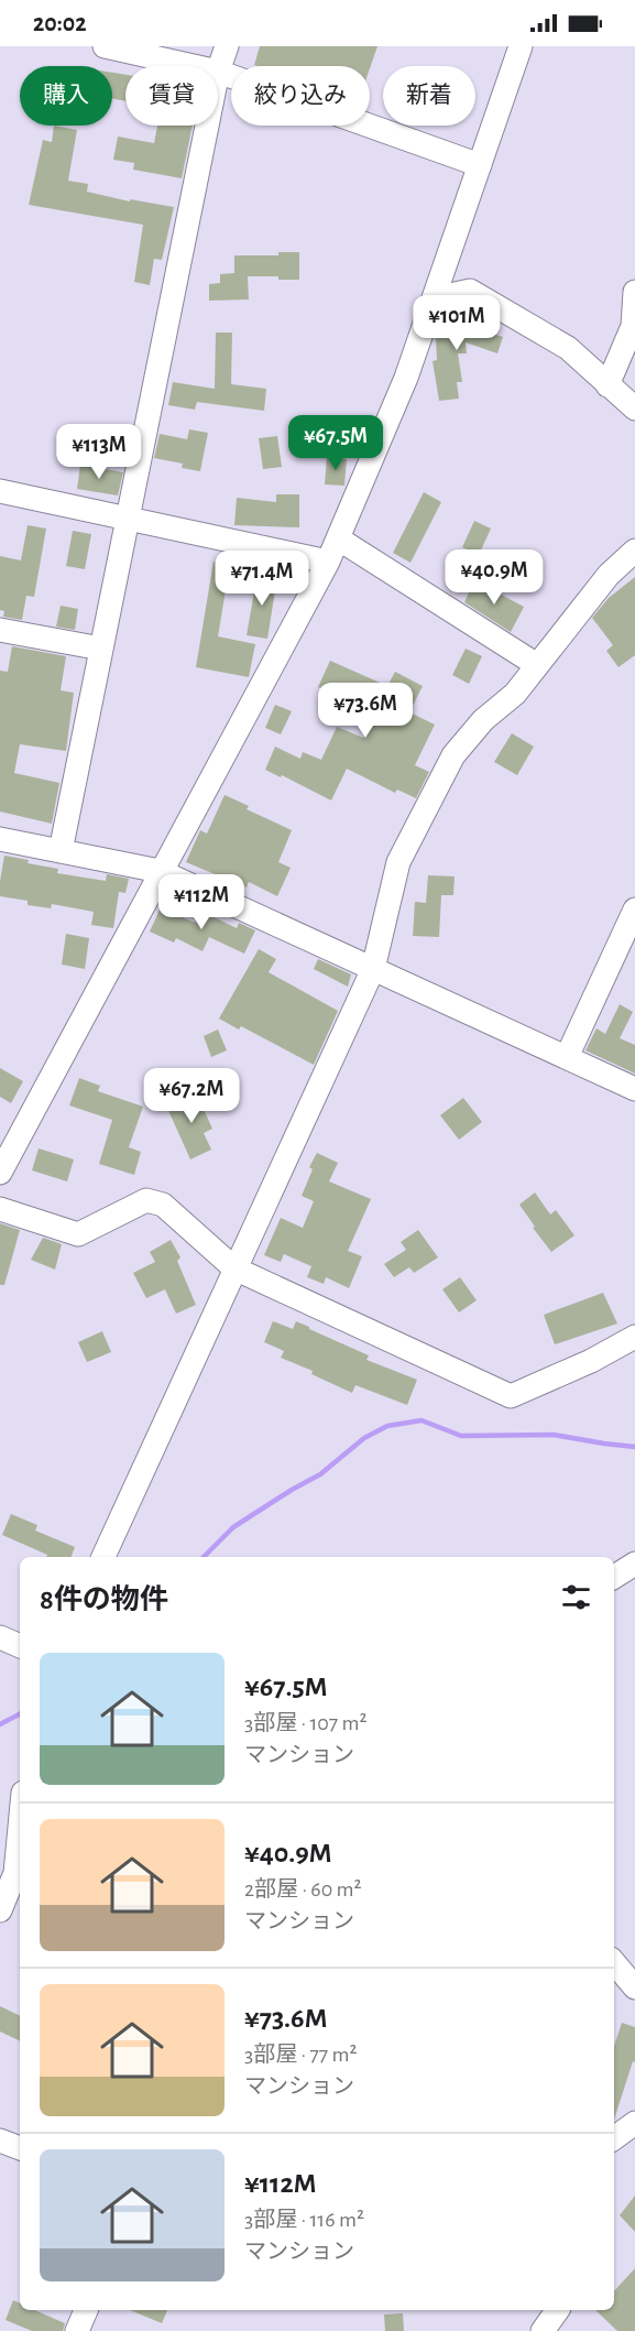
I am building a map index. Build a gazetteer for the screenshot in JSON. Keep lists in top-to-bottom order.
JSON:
{
  "page": {
    "status": "20:02",
    "chip": [
      "購入",
      "賃貸",
      "絞り込み",
      "新着"
    ],
    "price": [
      "¥101M",
      "¥67.5M",
      "¥113M",
      "¥40.9M",
      "¥71.4M",
      "¥73.6M",
      "¥112M",
      "¥67.2M"
    ],
    "heading": "8件の物件",
    "list": [
      {
        "name": "¥67.5M",
        "note": "3部屋 · 107 m² · マンション"
      },
      {
        "name": "¥40.9M",
        "note": "2部屋 · 60 m² · マンション"
      },
      {
        "name": "¥73.6M",
        "note": "3部屋 · 77 m² · マンション"
      },
      {
        "name": "¥112M",
        "note": "3部屋 · 116 m² · マンション"
      }
    ]
  }
}
